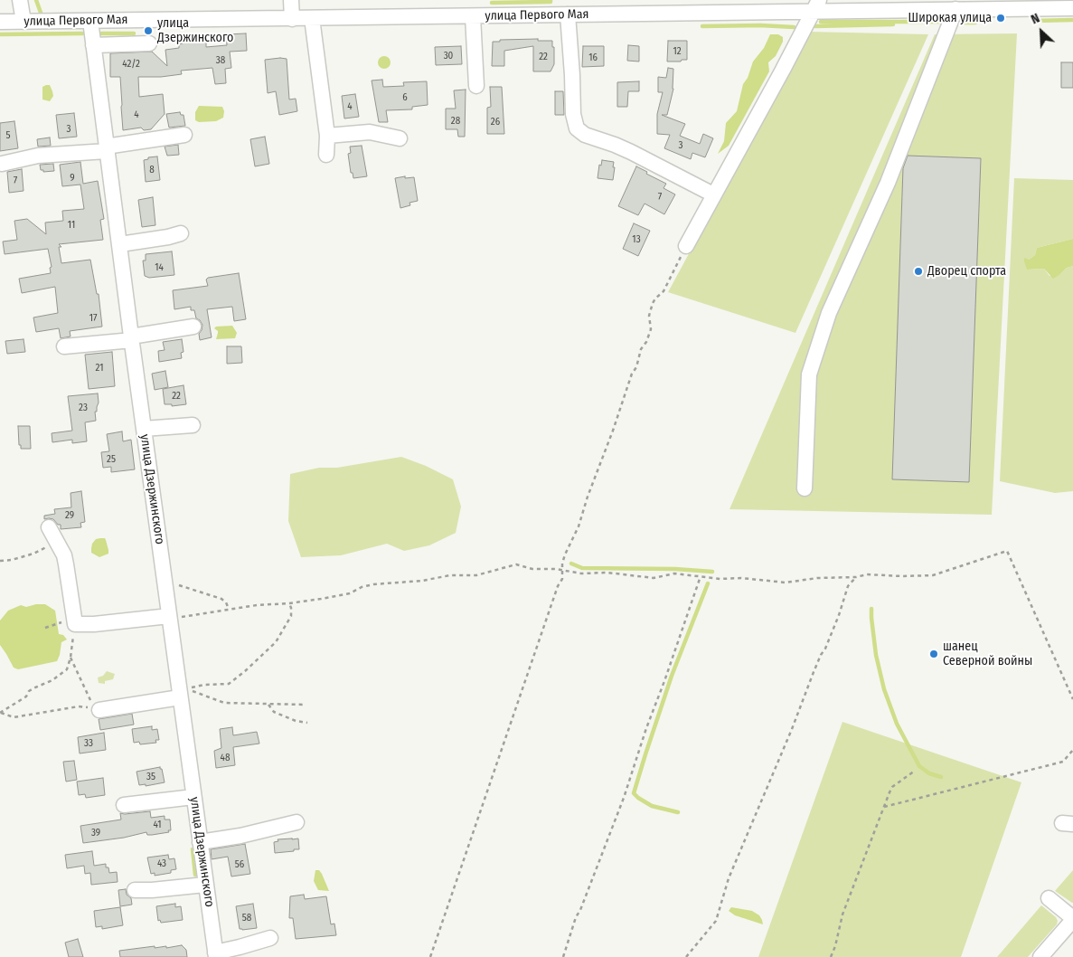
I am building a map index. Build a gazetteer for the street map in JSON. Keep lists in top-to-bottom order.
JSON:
{
  "streets": {
    "street": ["улица Первого Мая", "улица Дзержинского"]
  },
  "crossings": [
    ["улица Первого Мая", "улица Дзержинского"]
  ],
  "places": [
    "Широкая улица",
    "улица Дзержинского",
    "Дворец спорта",
    "шанец Северной войны"
  ],
  "house_numbers": [
    "12",
    "30",
    "22",
    "16",
    "38",
    "42/2",
    "6",
    "4",
    "4",
    "28",
    "26",
    "3",
    "5",
    "3",
    "8",
    "9",
    "7",
    "7",
    "11",
    "13",
    "14",
    "17",
    "21",
    "22",
    "23",
    "25",
    "29",
    "33",
    "48",
    "35",
    "41",
    "39",
    "43",
    "56",
    "58"
  ],
  "north": "top left"
}
